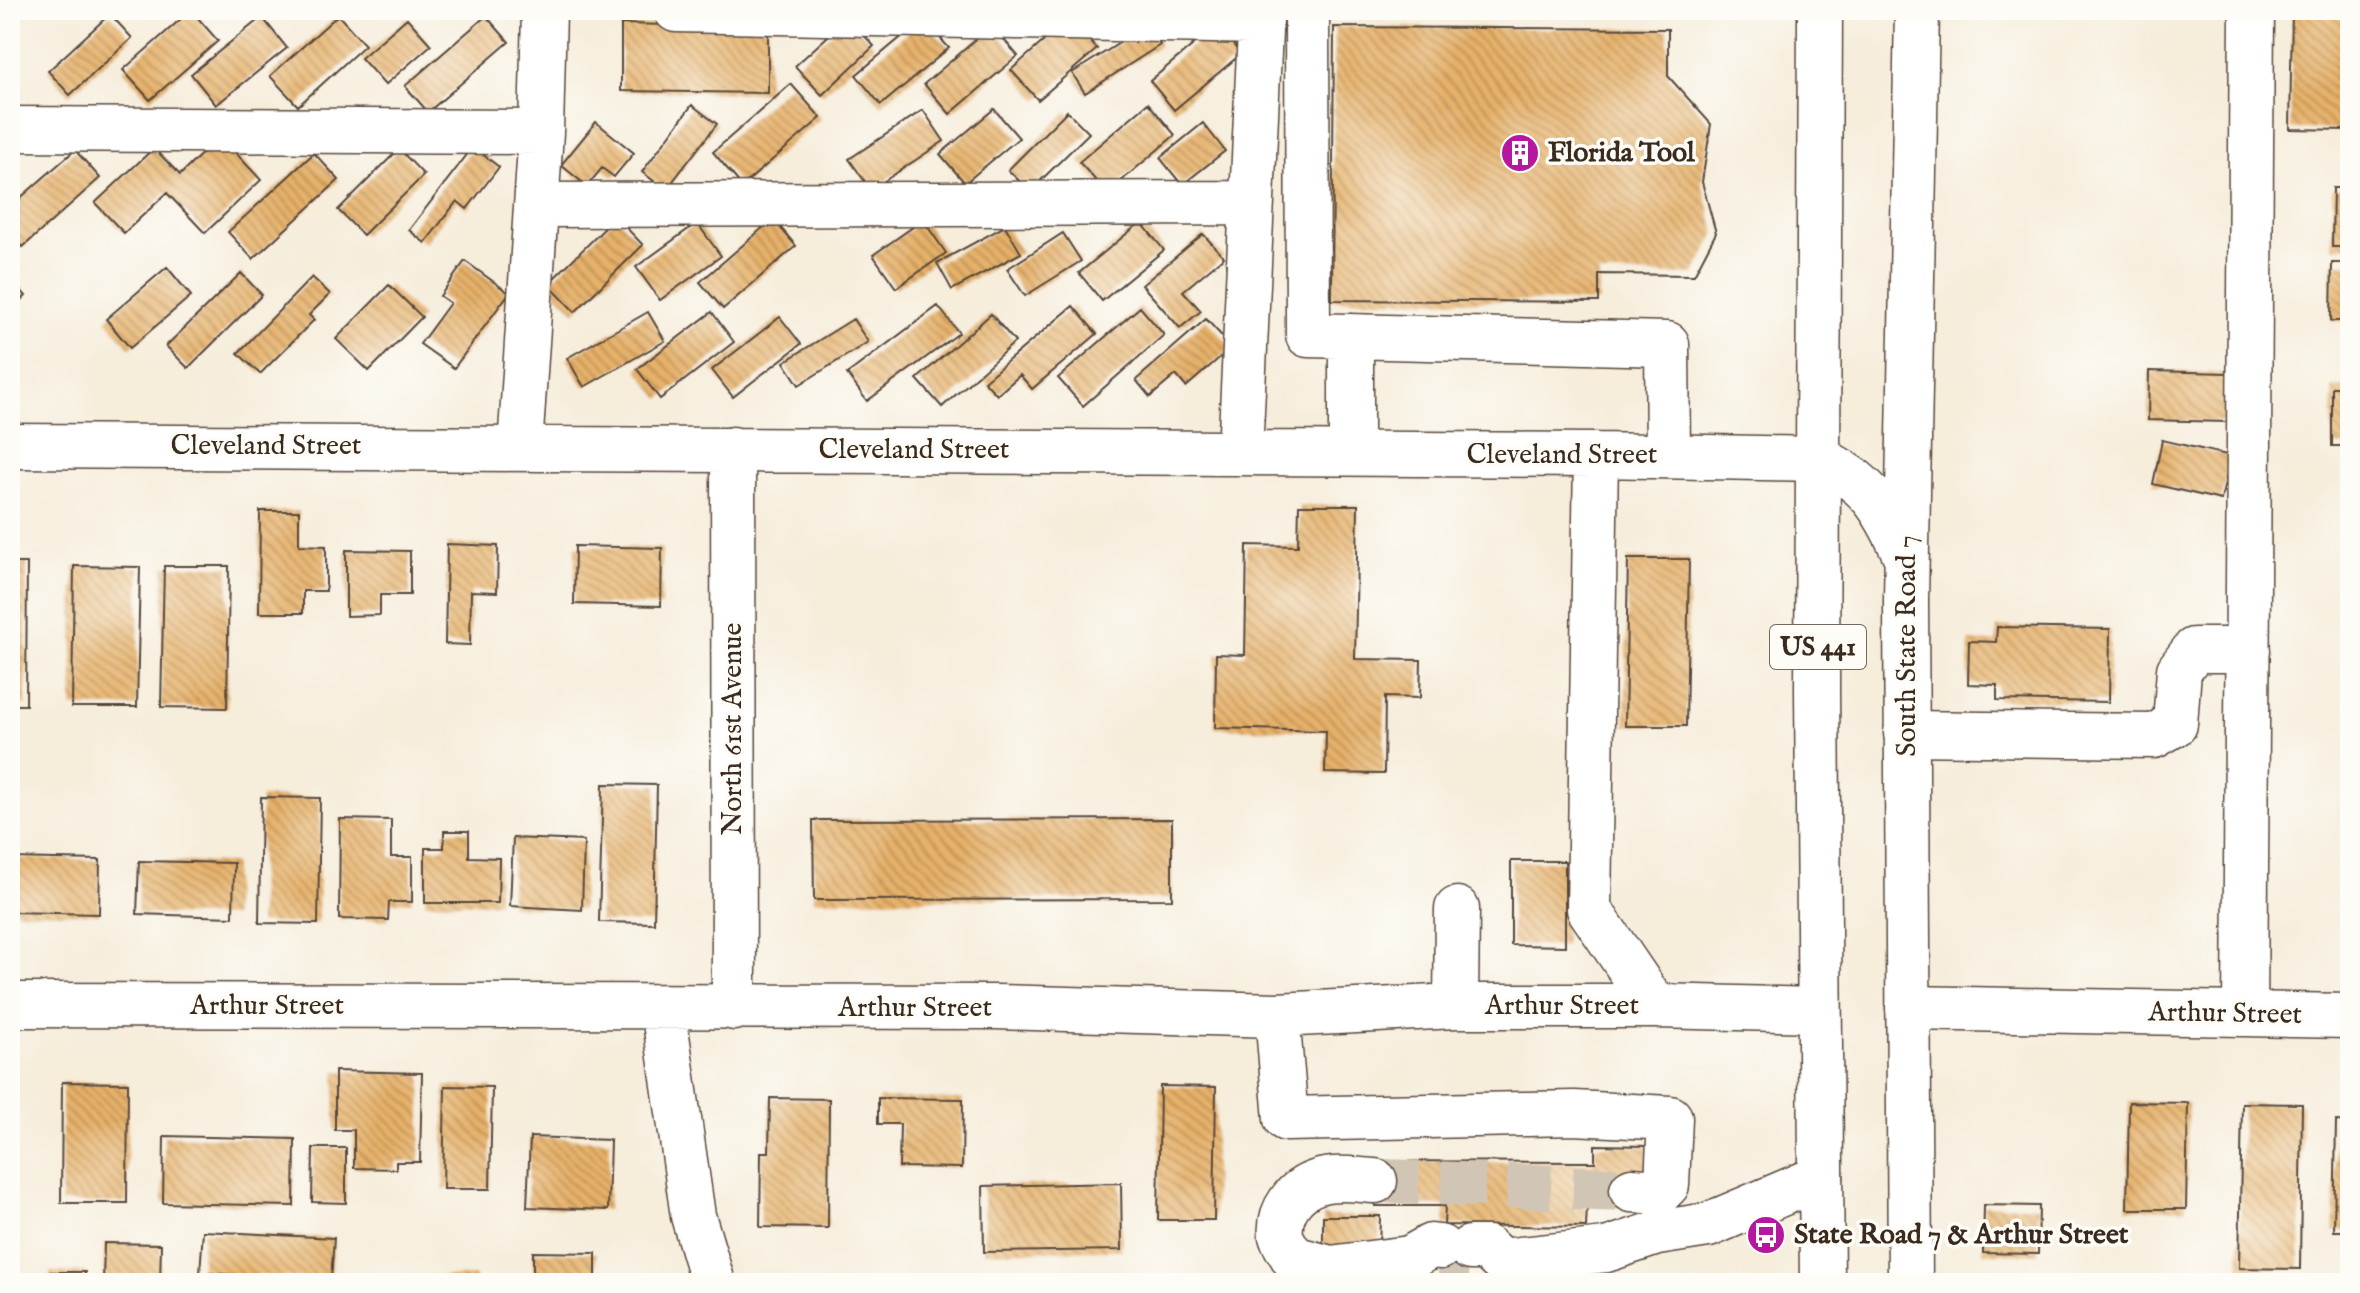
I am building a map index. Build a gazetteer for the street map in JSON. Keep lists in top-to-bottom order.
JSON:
{
  "streets": {
    "street": [
      "Cleveland Street",
      "South State Road 7",
      "US 441",
      "North 61st Avenue",
      "Arthur Street"
    ]
  },
  "crossings": [
    ["Cleveland Street", "US 441"],
    ["Cleveland Street", "North 61st Avenue"],
    ["South State Road 7", "Arthur Street"],
    ["US 441", "Arthur Street"],
    ["North 61st Avenue", "Arthur Street"]
  ],
  "places": {
    "building": ["Florida Tool"],
    "bus stop": ["State Road 7 & Arthur Street"]
  }
}
